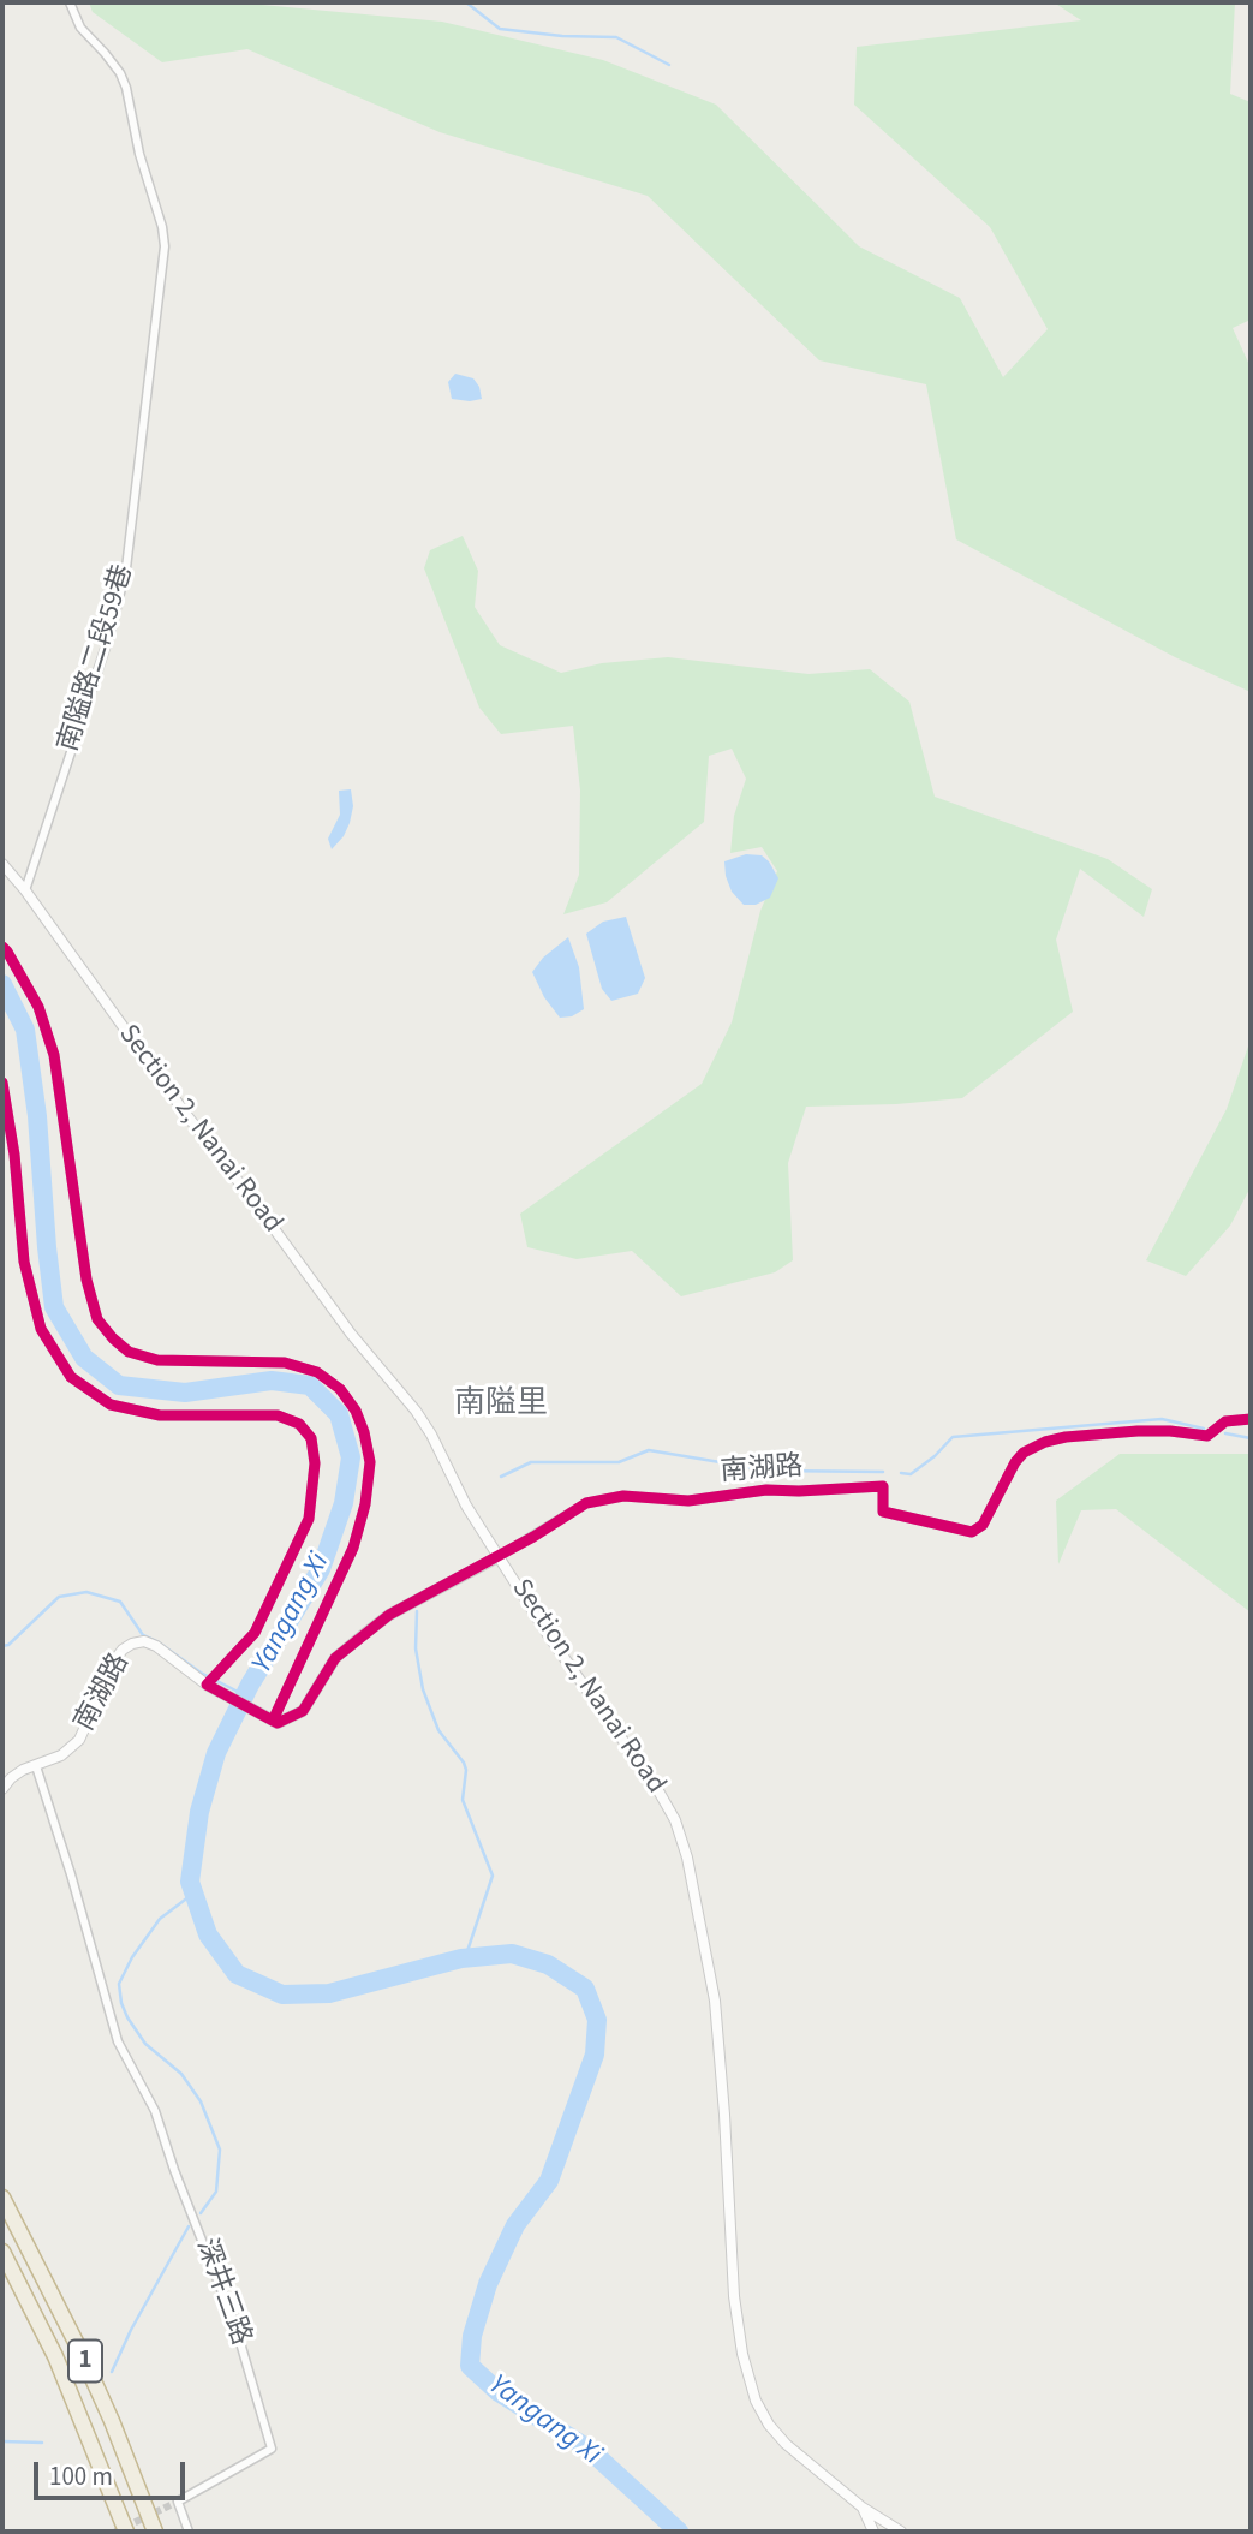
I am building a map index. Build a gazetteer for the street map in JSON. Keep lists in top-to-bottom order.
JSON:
{
  "streets": {
    "highway": ["1"],
    "street": [
      "南隘路二段59巷",
      "Section 2, Nanai Road",
      "南湖路",
      "深井三路"
    ]
  },
  "crossings": [
    ["南隘路二段59巷", "Section 2, Nanai Road"],
    ["Section 2, Nanai Road", "南湖路"],
    ["南湖路", "深井三路"]
  ],
  "districts": ["南隘里"],
  "water": ["Yangang Xi"],
  "scale_bar": "100 m"
}
